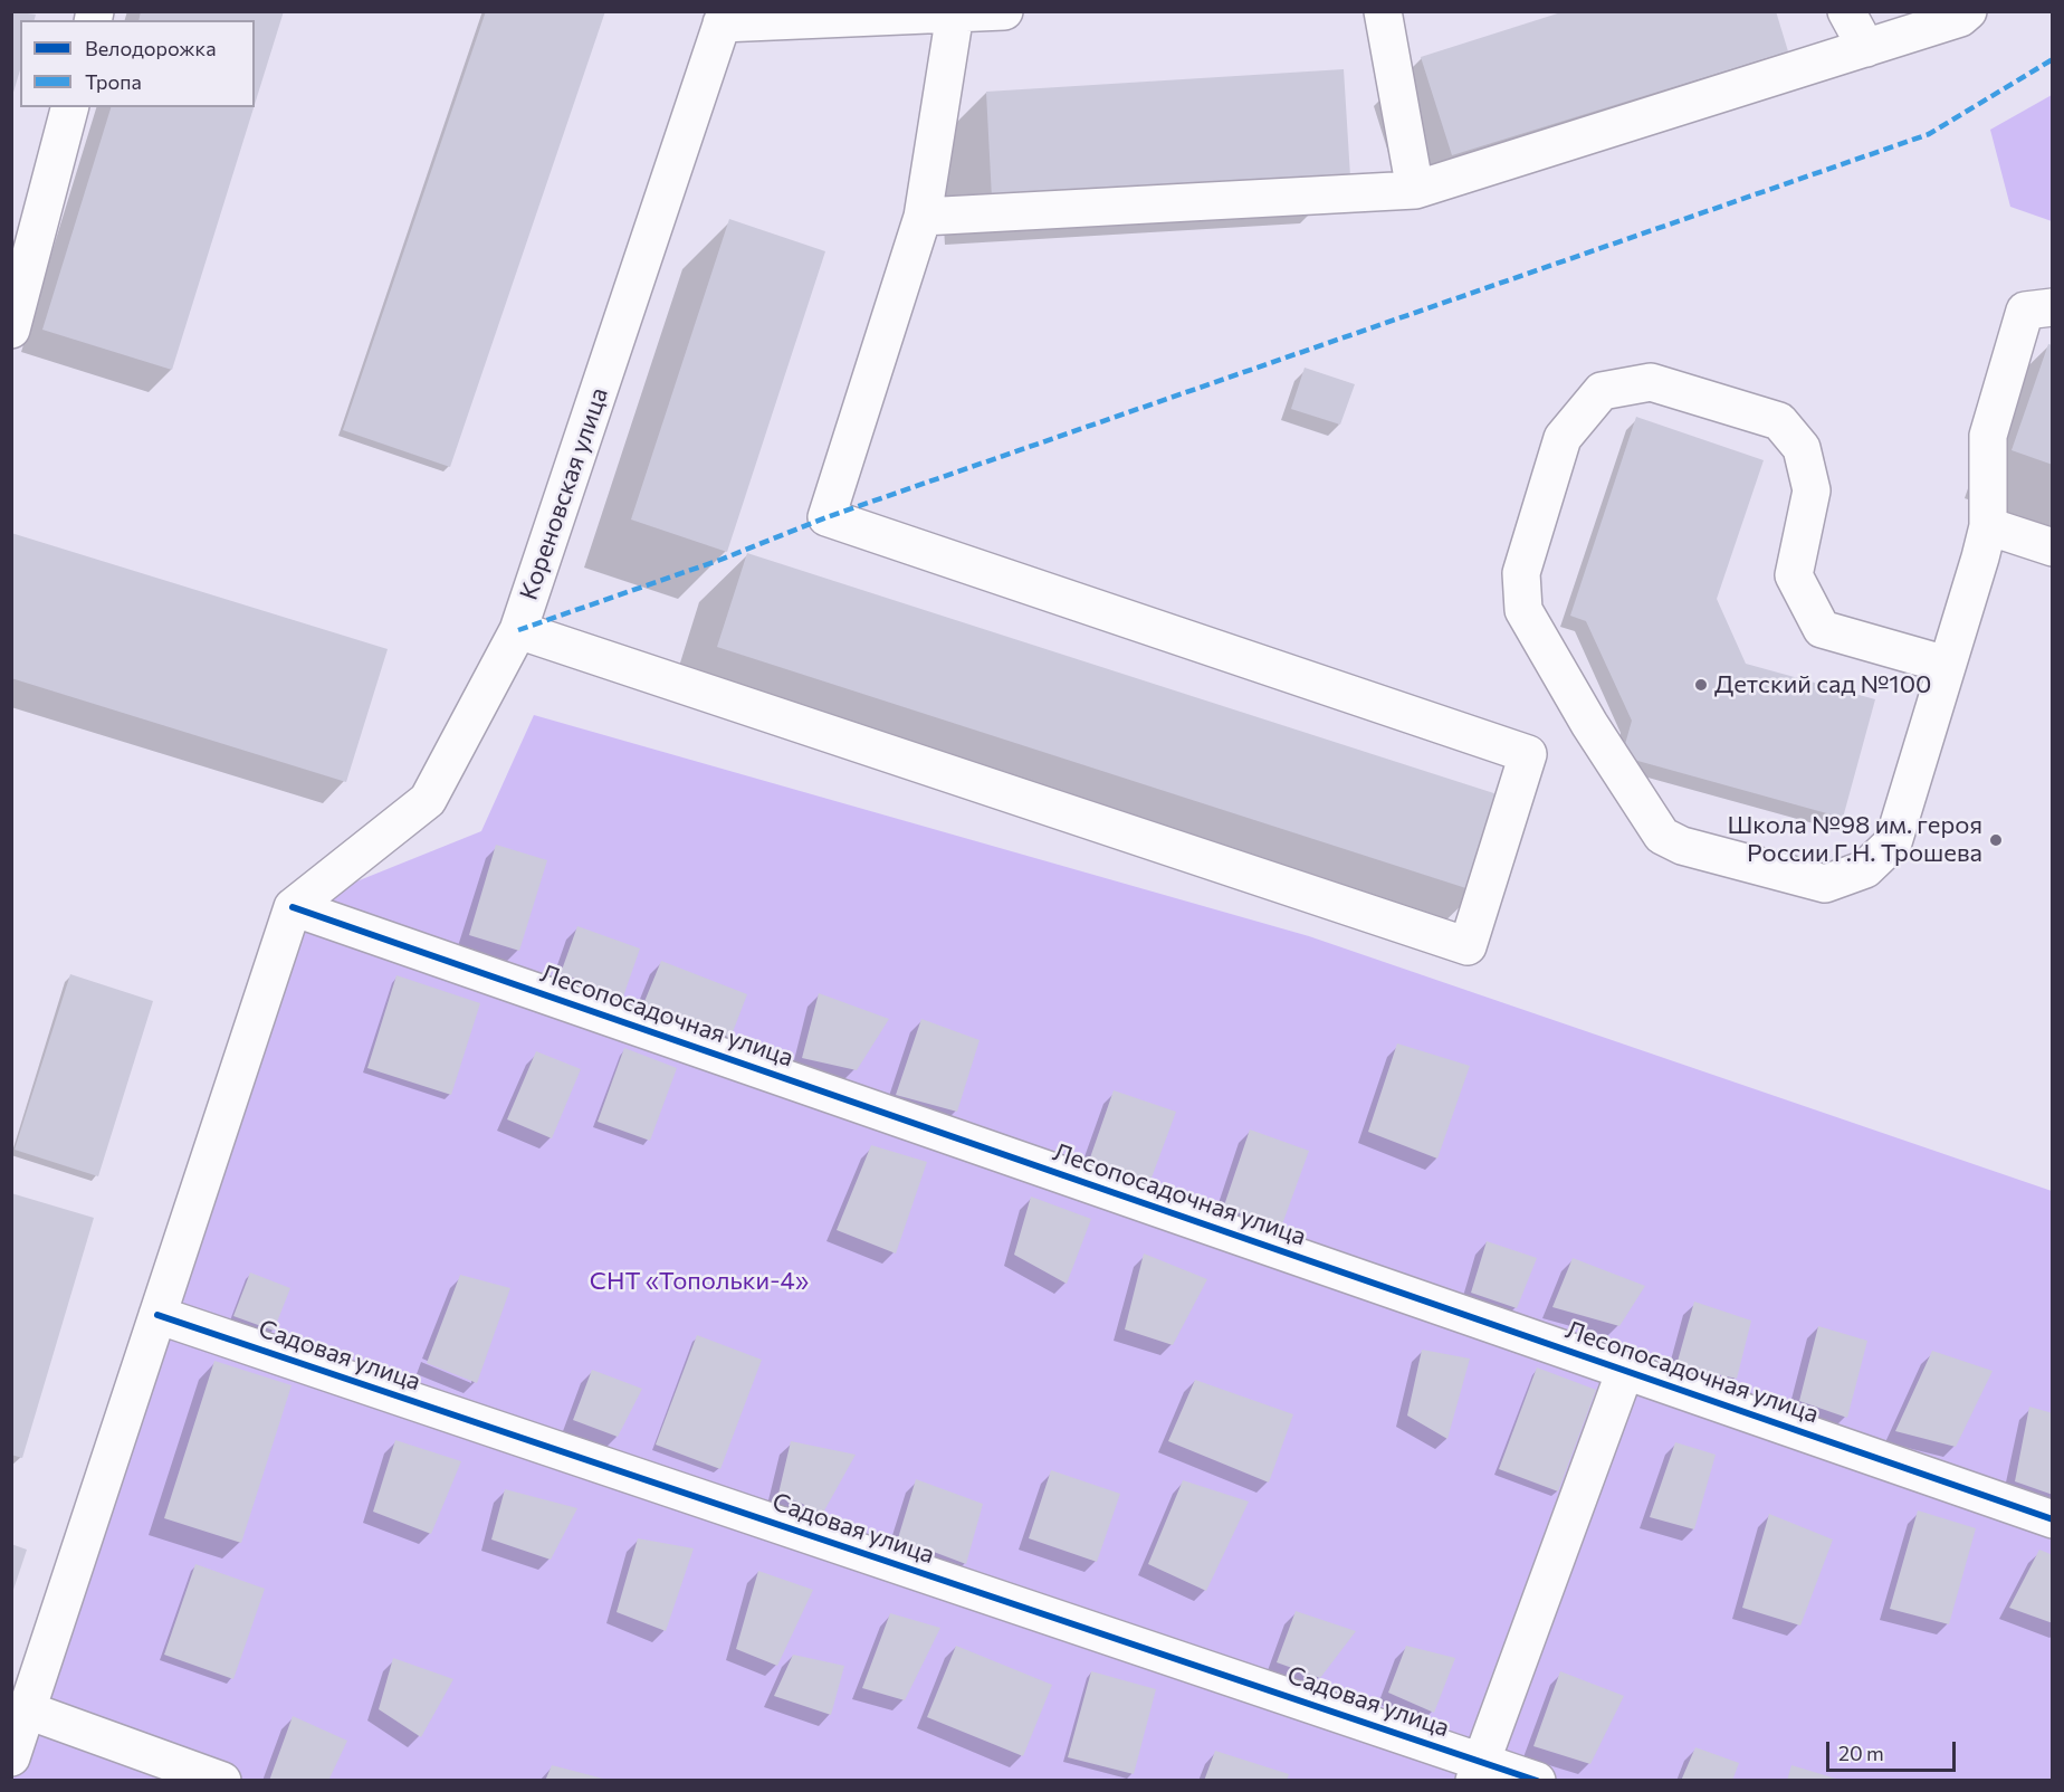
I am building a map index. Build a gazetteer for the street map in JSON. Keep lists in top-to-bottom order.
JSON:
{
  "streets": {
    "street": ["Кореновская улица", "Лесопосадочная улица", "Садовая улица"]
  },
  "crossings": [
    ["Кореновская улица", "Лесопосадочная улица"]
  ],
  "parks": ["СНТ «Топольки-4»"],
  "places": ["Детский сад №100", "Школа №98 им. героя России Г.Н. Трошева"],
  "legend": ["Велодорожка", "Тропа"],
  "scale_bar": "20 m"
}
